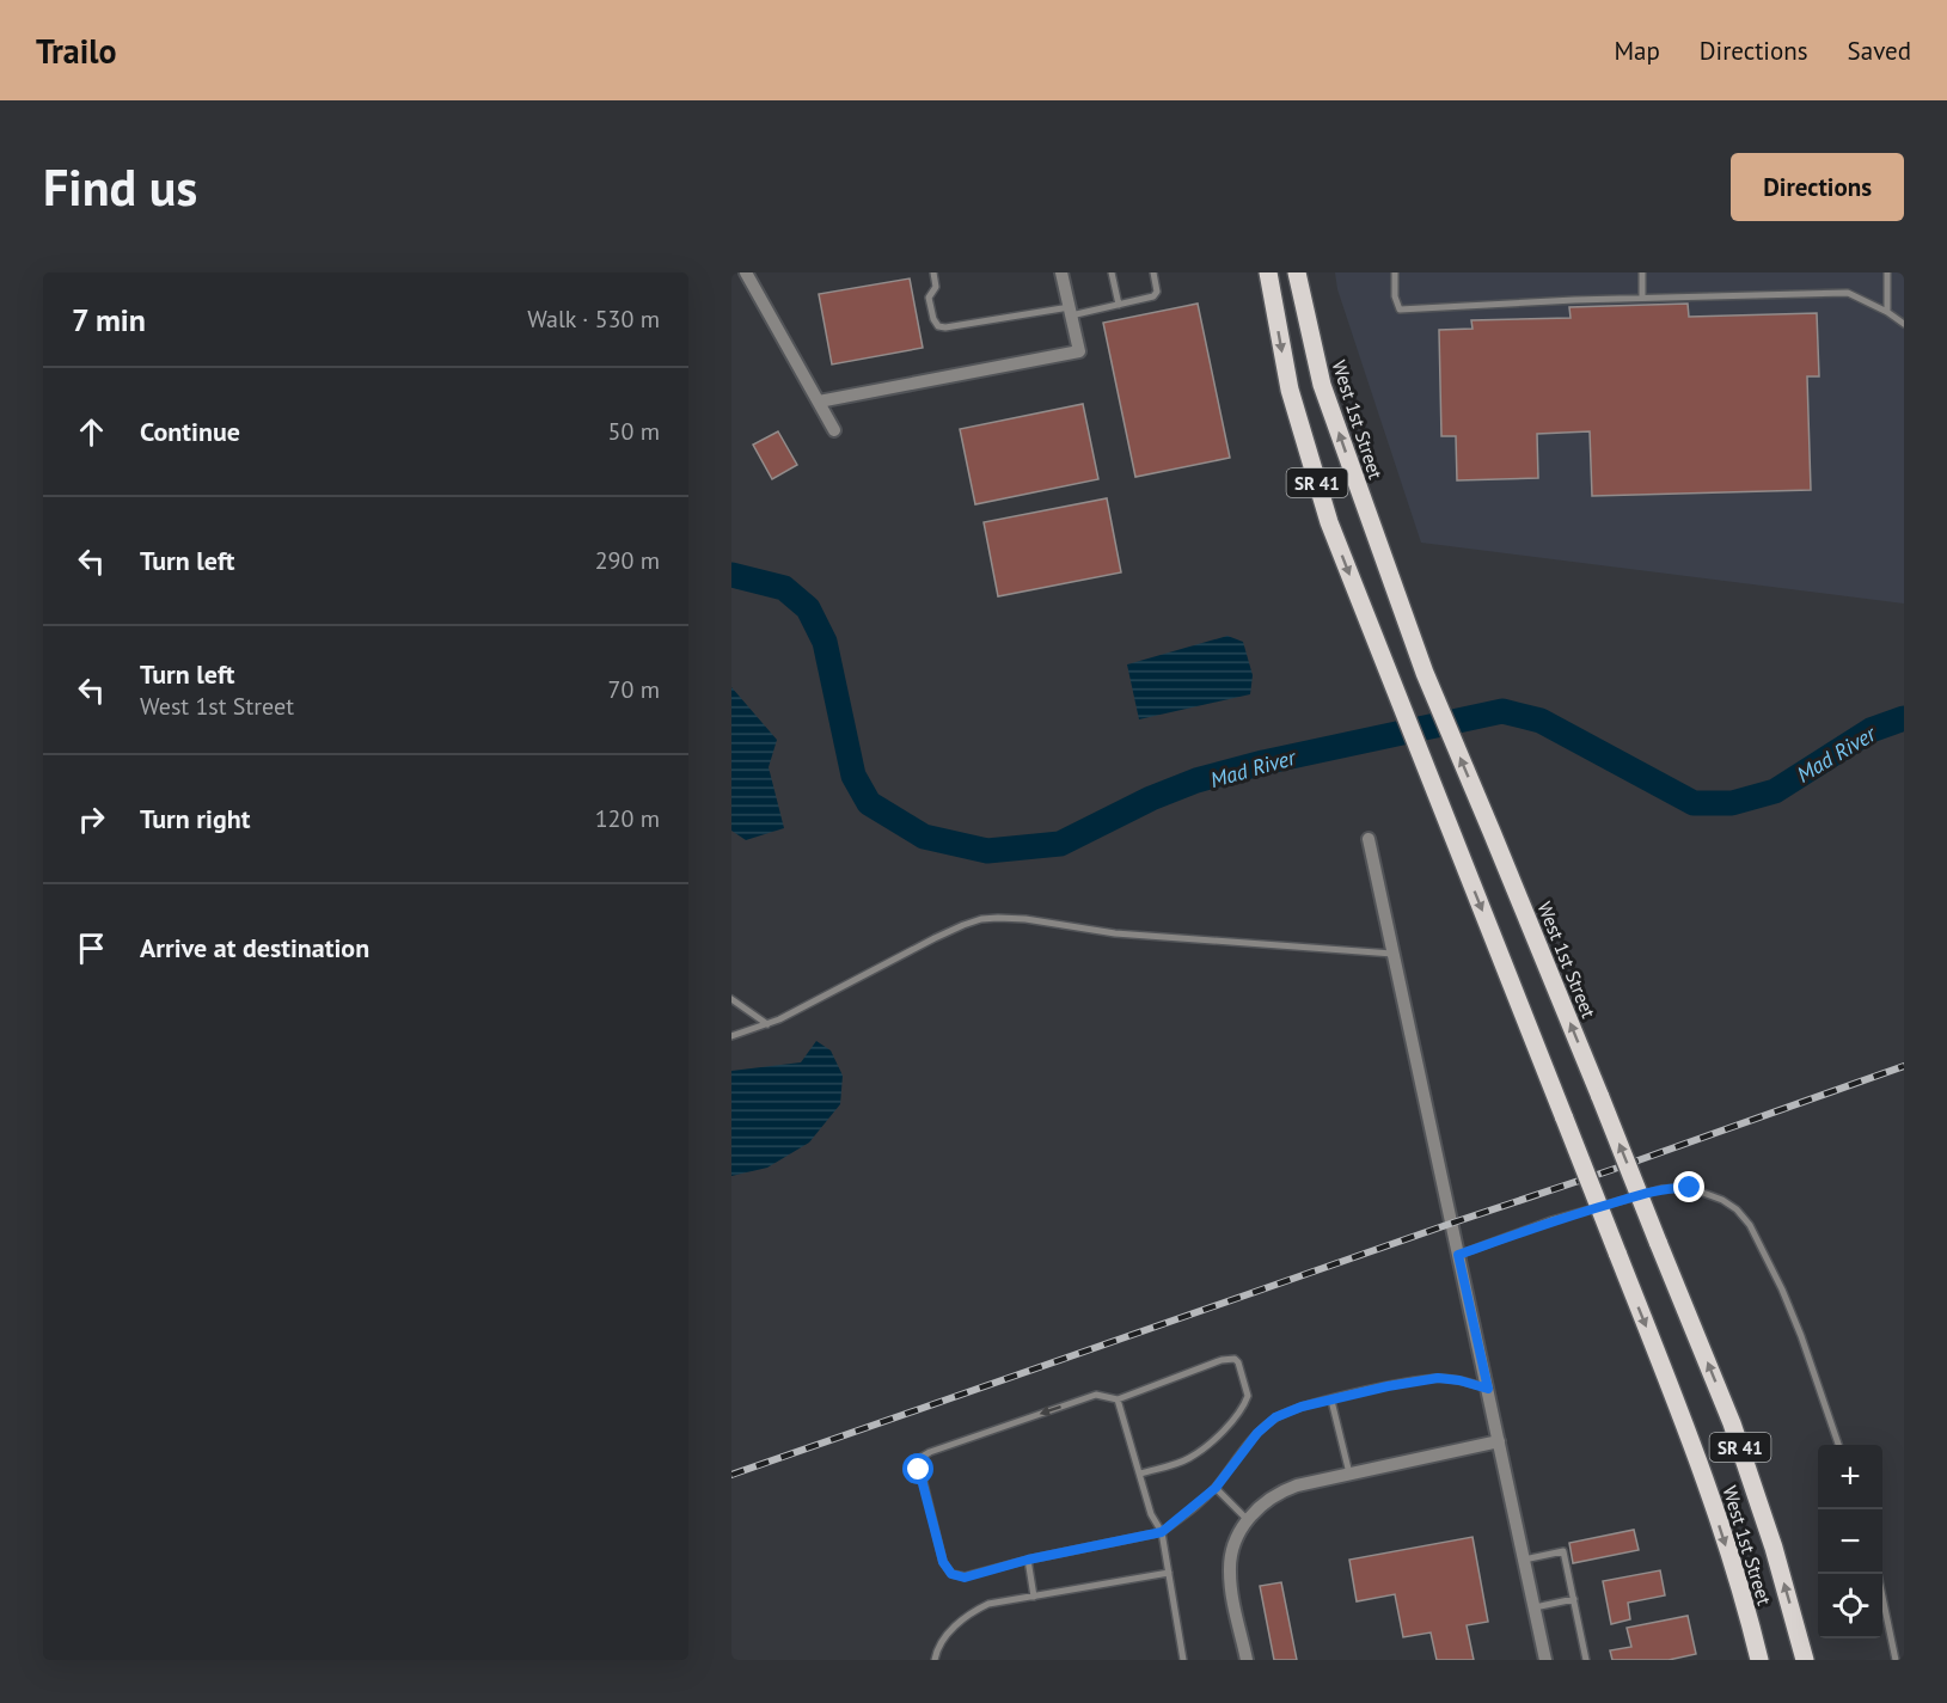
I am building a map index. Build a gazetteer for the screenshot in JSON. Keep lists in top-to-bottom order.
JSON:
{
  "streets": {
    "main road": ["West 1st Street", "SR 41"]
  },
  "water": ["Mad River"],
  "page": {
    "header": "Trailo",
    "nav": ["Map", "Directions", "Saved"],
    "buttons": "Directions",
    "title": "Find us",
    "heading": ["7 min", "Walk · 530 m"],
    "list": [
      ["Continue", "50 m"],
      ["Turn left", "290 m"],
      ["Turn left", "West 1st Street", "70 m"],
      ["Turn right", "120 m"],
      "Arrive at destination"
    ],
    "map_buttons": ["+", "−"]
  }
}
